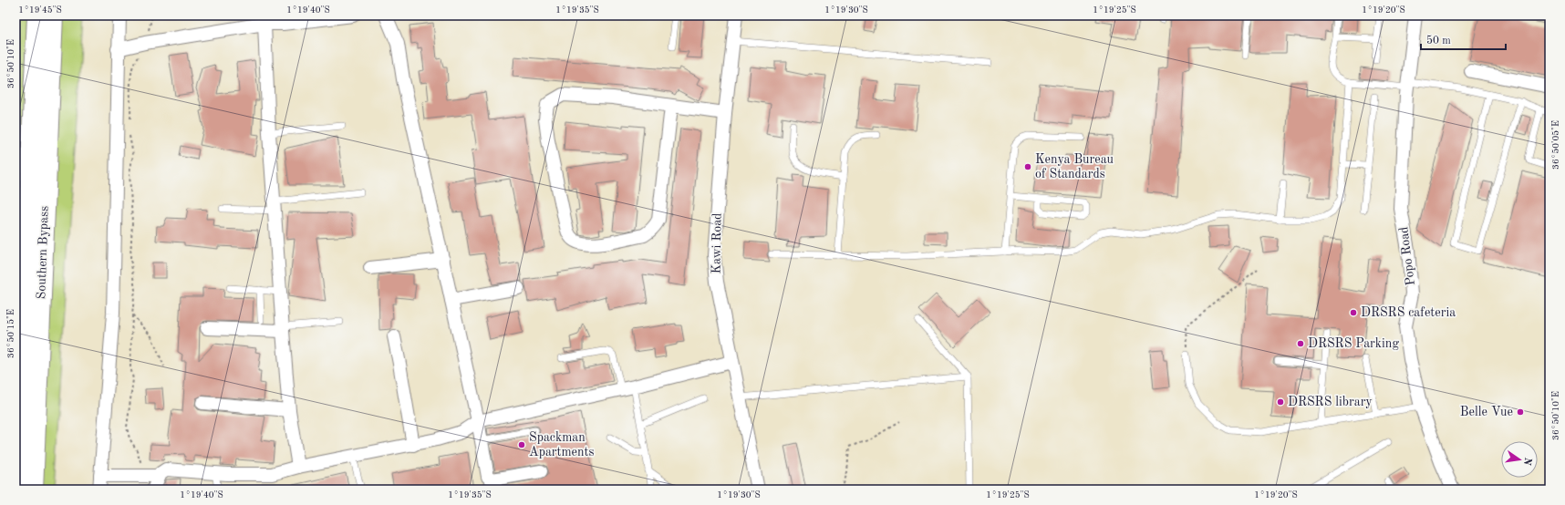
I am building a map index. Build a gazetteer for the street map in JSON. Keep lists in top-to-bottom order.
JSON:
{
  "streets": {
    "highway": ["Southern Bypass"],
    "street": ["Kawi Road", "Popo Road"]
  },
  "places": [
    "Kenya Bureau of Standards",
    "DRSRS cafeteria",
    "DRSRS Parking",
    "DRSRS library",
    "Belle Vue",
    "Spackman Apartments"
  ],
  "scale_bar": "50 m",
  "north": "right",
  "coordinates": [
    "1°19'45\"S",
    "1°19'40\"S",
    "1°19'35\"S",
    "1°19'30\"S",
    "1°19'25\"S",
    "1°19'20\"S",
    "36°50'10\"E",
    "36°50'05\"E",
    "36°50'15\"E"
  ]
}
